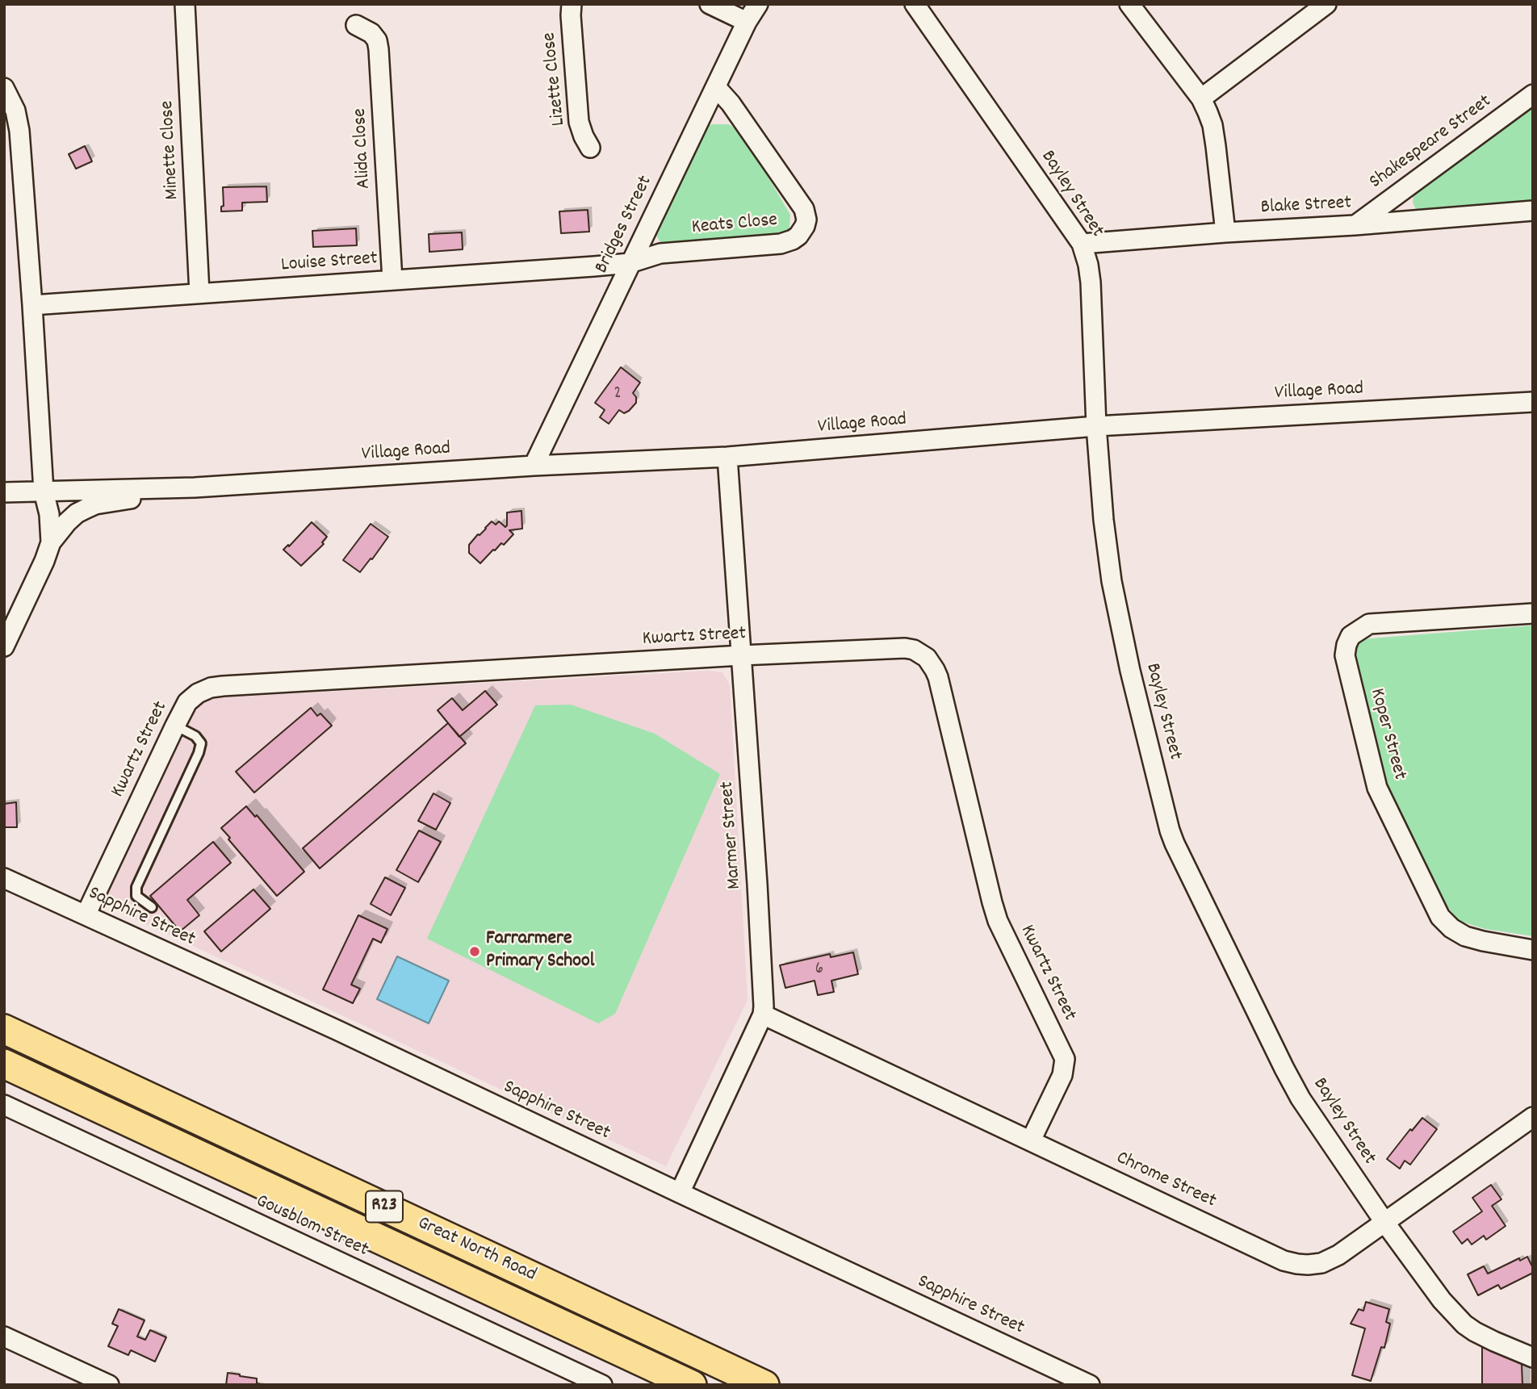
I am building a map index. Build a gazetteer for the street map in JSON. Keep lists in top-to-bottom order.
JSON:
{
  "streets": {
    "main road": ["R23", "Great North Road"],
    "street": [
      "Lizette Close",
      "Shakespeare Street",
      "Alida Close",
      "Minette Close",
      "Bayley Street",
      "Blake Street",
      "Bridges Street",
      "Keats Close",
      "Louise Street",
      "Village Road",
      "Kwartz Street",
      "Koper Street",
      "Marmer Street",
      "Sapphire Street",
      "Chrome Street",
      "Gousblom Street"
    ]
  },
  "crossings": [
    ["Shakespeare Street", "Blake Street"],
    ["Alida Close", "Louise Street"],
    ["Minette Close", "Louise Street"],
    ["Bayley Street", "Blake Street"],
    ["Bayley Street", "Village Road"],
    ["Bayley Street", "Chrome Street"],
    ["Bridges Street", "Keats Close"],
    ["Bridges Street", "Louise Street"],
    ["Bridges Street", "Village Road"],
    ["Keats Close", "Louise Street"],
    ["Village Road", "Marmer Street"],
    ["Kwartz Street", "Marmer Street"],
    ["Kwartz Street", "Sapphire Street"],
    ["Kwartz Street", "Chrome Street"],
    ["Marmer Street", "Sapphire Street"],
    ["Marmer Street", "Chrome Street"]
  ],
  "places": ["Farrarmere Primary School"],
  "house_numbers": ["2", "6"]
}
